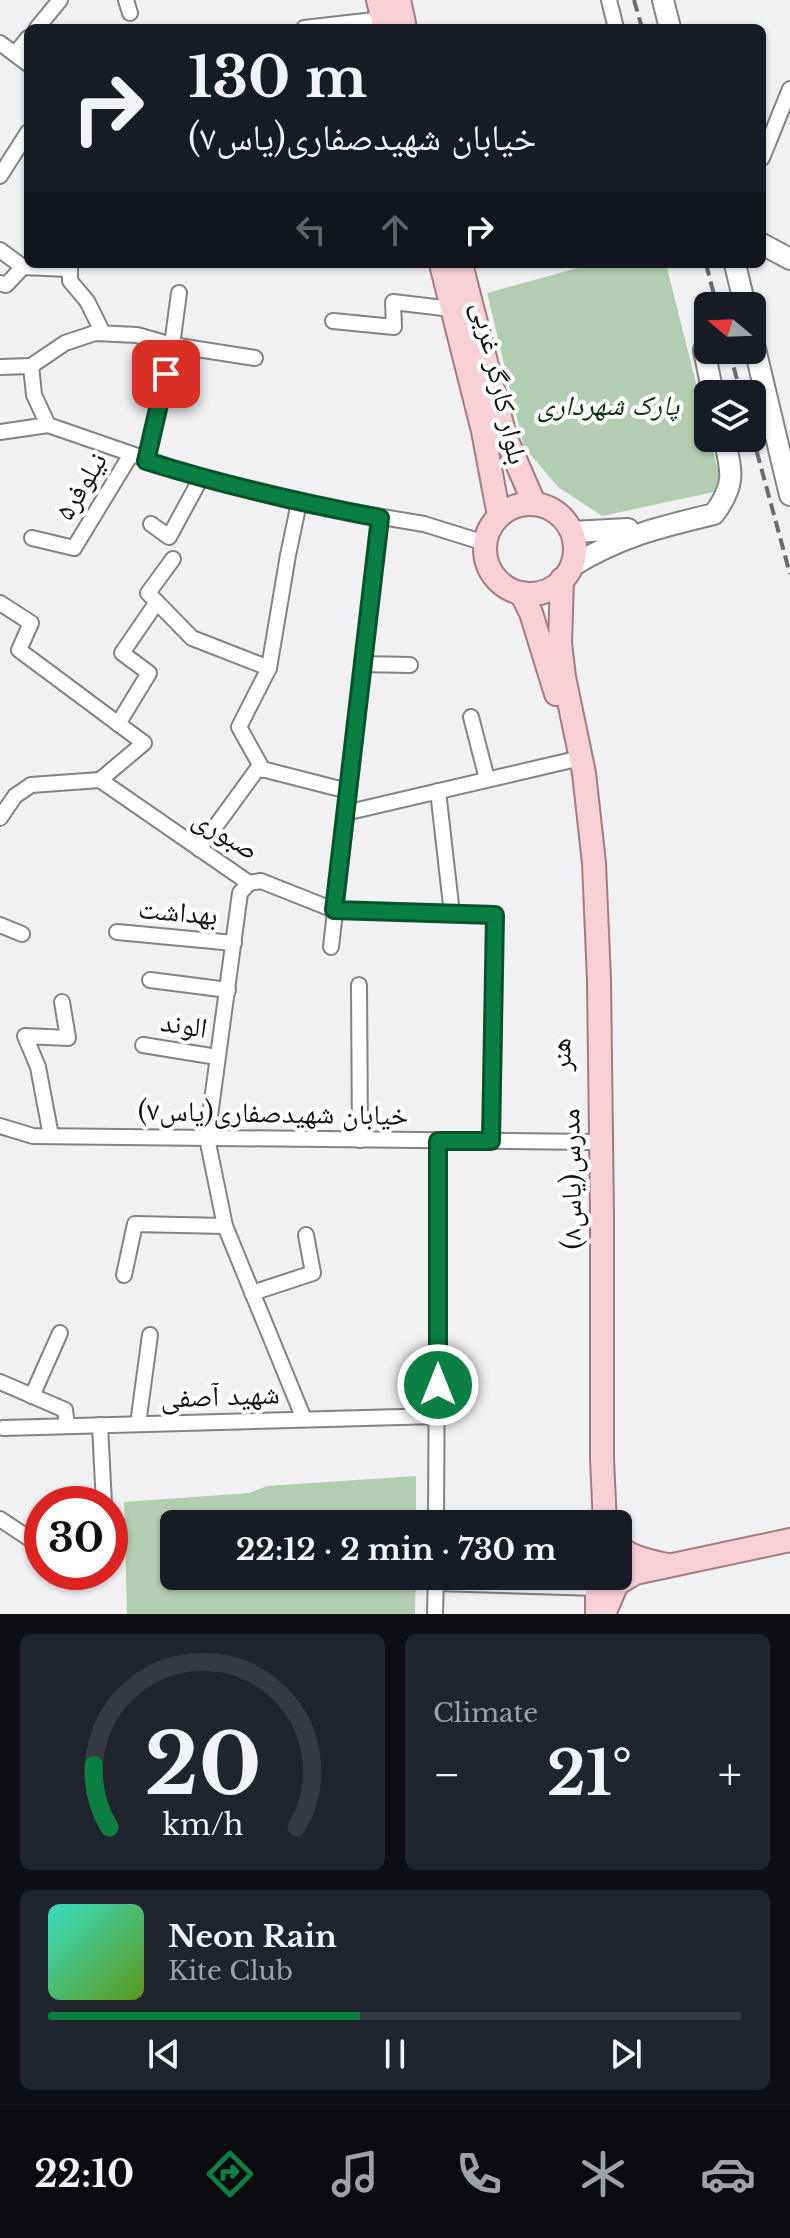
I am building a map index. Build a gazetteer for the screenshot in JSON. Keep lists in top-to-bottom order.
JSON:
{
  "streets": {
    "main road": ["بلوار کارگر غربی", "هنر", "مدرس(یاس۸)"],
    "street": [
      "نیلوفر۵",
      "صبوری",
      "بهداشت",
      "الوند",
      "خیابان شهیدصفاری(یاس۷)",
      "شهید آصفی"
    ]
  },
  "crossings": [
    ["بلوار کارگر غربی", "هنر"],
    ["بلوار کارگر غربی", "مدرس(یاس۸)"],
    ["صبوری", "خیابان شهیدصفاری(یاس۷)"],
    ["هنر", "خیابان شهیدصفاری(یاس۷)"],
    ["هنر", "مدرس(یاس۸)"]
  ],
  "parks": ["پارک شهرداری"],
  "north": "left",
  "page": {
    "turn": ["130 m", "خیابان شهیدصفاری(یاس۷)"],
    "limit": "30",
    "trip": "22:12 · 2 min · 730 m",
    "tile": "Climate",
    "heat": ["−", "21°", "+"],
    "song": ["Neon Rain", "Kite Club"],
    "tabs": "22:10",
    "gauge": ["20", "km/h"]
  }
}
